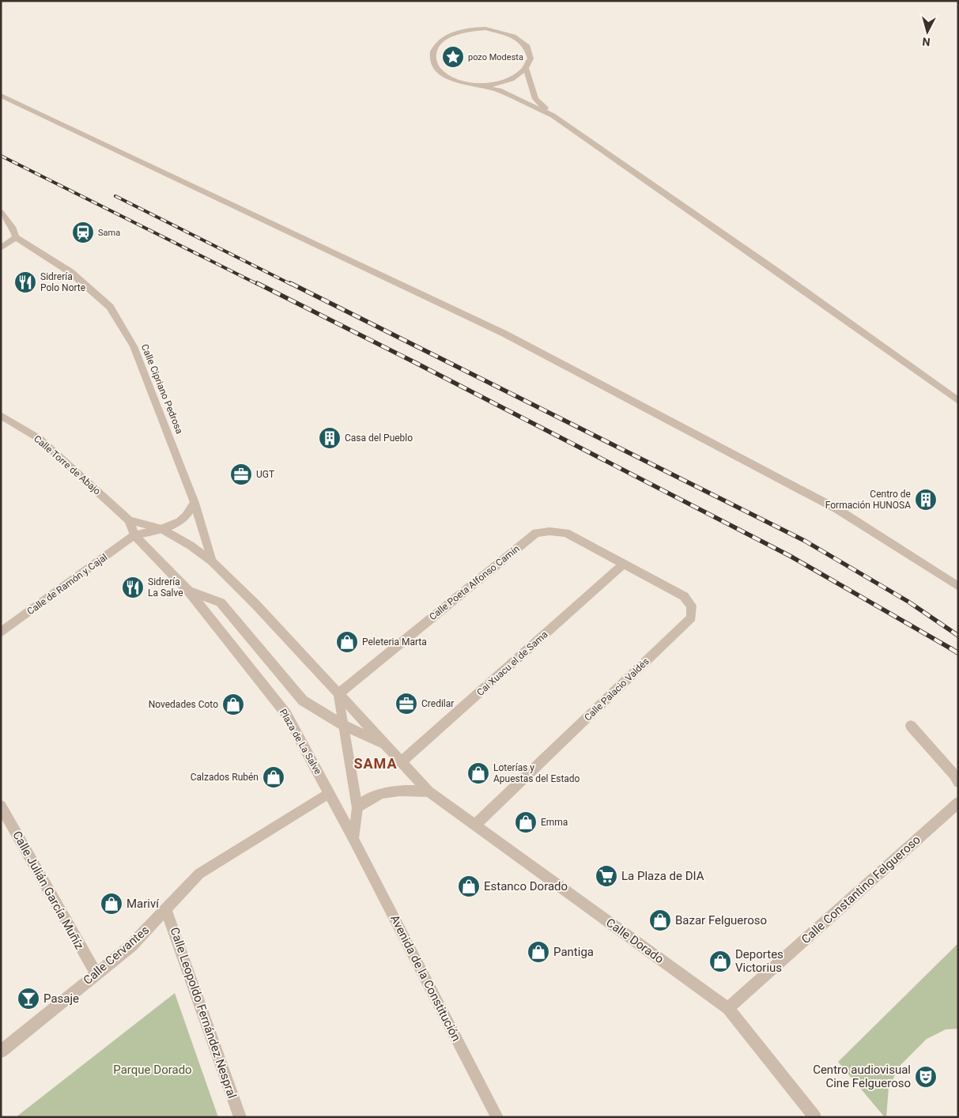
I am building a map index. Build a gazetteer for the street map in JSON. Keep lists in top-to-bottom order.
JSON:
{
  "streets": {
    "street": [
      "Calle Cipriano Pedrosa",
      "Calle Torre de Abajo",
      "Calle Poeta Alfonso Camín",
      "Calle de Ramón y Cajal",
      "Cai Xuacu el de Sama",
      "Calle Palacio Valdés",
      "Plaza de La Salve",
      "Calle Constantino Felgueroso",
      "Calle Julián García Muñíz",
      "Calle Dorado",
      "Calle Cervantes",
      "Avenida de la Constitución",
      "Calle Leopoldo Fernández Nespral"
    ]
  },
  "crossings": [
    ["Calle Cipriano Pedrosa", "Plaza de La Salve"],
    ["Calle Torre de Abajo", "Plaza de La Salve"],
    ["Calle Poeta Alfonso Camín", "Cai Xuacu el de Sama"],
    ["Calle Poeta Alfonso Camín", "Calle Palacio Valdés"],
    ["Calle Poeta Alfonso Camín", "Plaza de La Salve"],
    ["Calle de Ramón y Cajal", "Plaza de La Salve"],
    ["Cai Xuacu el de Sama", "Calle Palacio Valdés"],
    ["Cai Xuacu el de Sama", "Plaza de La Salve"],
    ["Calle Palacio Valdés", "Calle Dorado"],
    ["Plaza de La Salve", "Calle Dorado"],
    ["Plaza de La Salve", "Calle Cervantes"],
    ["Plaza de La Salve", "Avenida de la Constitución"],
    ["Calle Constantino Felgueroso", "Calle Dorado"],
    ["Calle Julián García Muñíz", "Calle Cervantes"],
    ["Calle Cervantes", "Calle Leopoldo Fernández Nespral"]
  ],
  "districts": ["SAMA"],
  "parks": ["Parque Dorado"],
  "places": {
    "place": ["pozo Modesta"],
    "station": ["Sama"],
    "restaurant": ["Sidrería Polo Norte", "Sidrería La Salve"],
    "building": ["Casa del Pueblo", "Centro de Formación HUNOSA"],
    "office": ["UGT", "Credilar"],
    "shop": [
      "Peleteria Marta",
      "Novedades Coto",
      "Loterías y Apuestas del Estado",
      "Calzados Rubén",
      "Emma",
      "Estanco Dorado",
      "Mariví",
      "Bazar Felgueroso",
      "Pantiga",
      "Deportes Victorius"
    ],
    "supermarket": ["La Plaza de DIA"],
    "bar": ["Pasaje"],
    "theatre": ["Centro audiovisual Cine Felgueroso"]
  },
  "north": "bottom"
}
